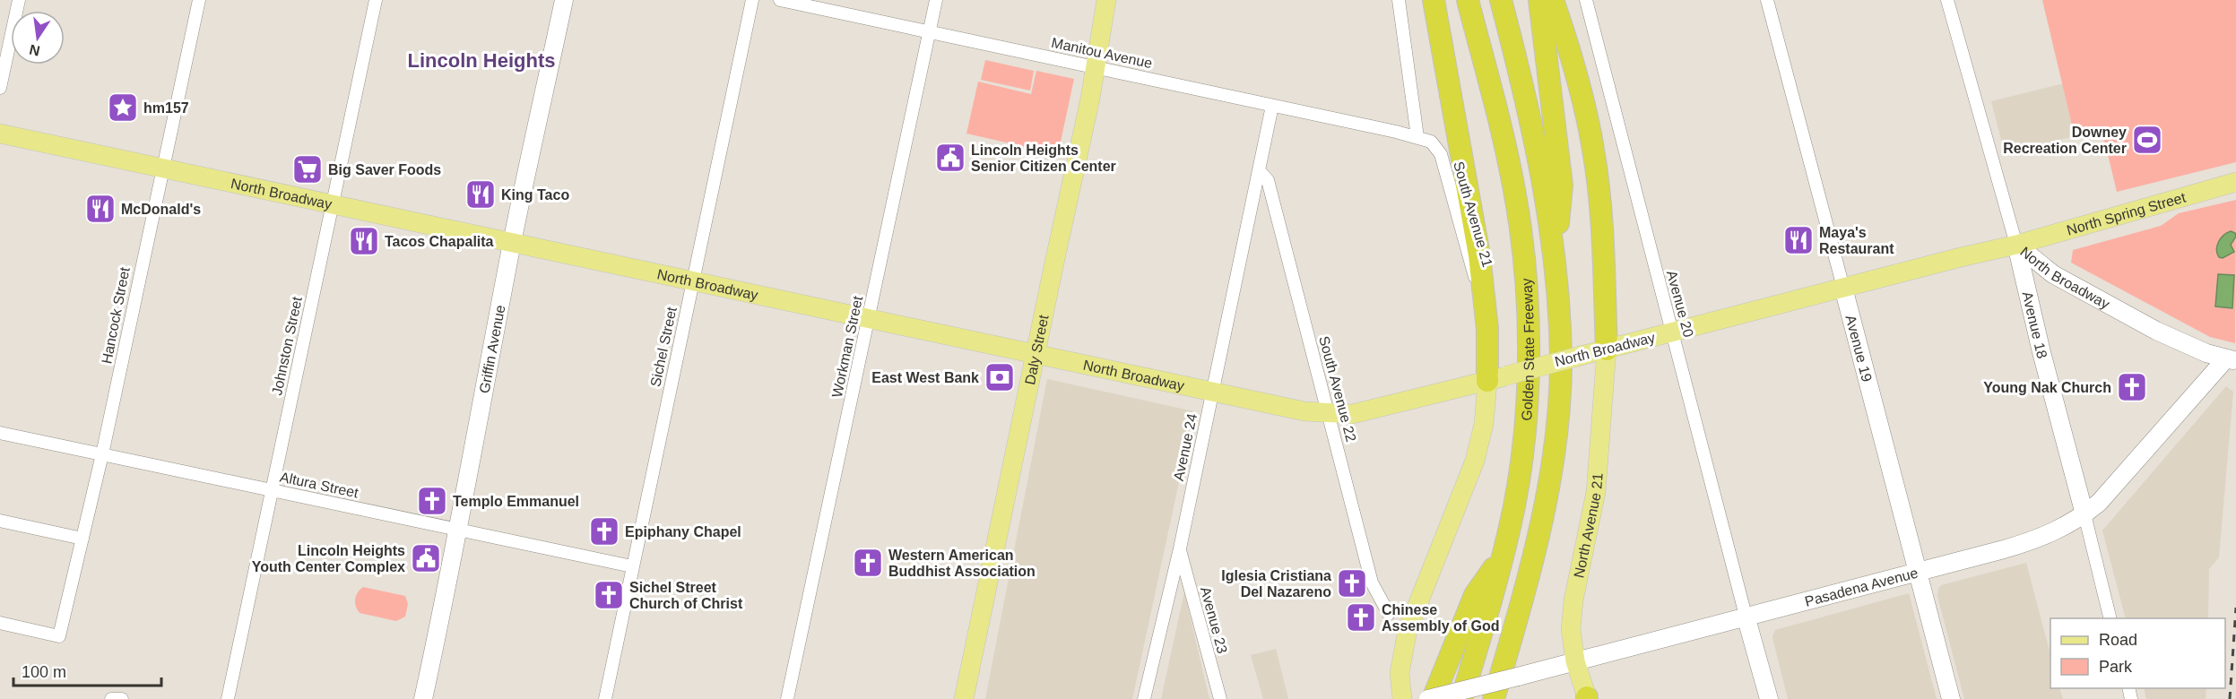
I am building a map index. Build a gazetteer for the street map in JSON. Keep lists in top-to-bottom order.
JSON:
{
  "streets": {
    "highway": ["Golden State Freeway"],
    "main road": [
      "North Broadway",
      "North Spring Street",
      "Avenue 18",
      "Griffin Avenue",
      "Daly Street",
      "Avenue 19",
      "North Avenue 21",
      "Pasadena Avenue"
    ],
    "street": [
      "Manitou Avenue",
      "South Avenue 21",
      "Avenue 20",
      "Hancock Street",
      "Johnston Street",
      "Sichel Street",
      "Workman Street",
      "South Avenue 22",
      "Avenue 24",
      "Altura Street",
      "Avenue 23"
    ]
  },
  "crossings": [
    ["Manitou Avenue", "South Avenue 21"],
    ["Manitou Avenue", "Workman Street"],
    ["Manitou Avenue", "Daly Street"],
    ["Manitou Avenue", "Avenue 24"],
    ["North Broadway", "North Spring Street"],
    ["North Broadway", "Avenue 20"],
    ["North Broadway", "Hancock Street"],
    ["North Broadway", "Avenue 18"],
    ["North Broadway", "Johnston Street"],
    ["North Broadway", "Sichel Street"],
    ["North Broadway", "Workman Street"],
    ["North Broadway", "Griffin Avenue"],
    ["North Broadway", "Daly Street"],
    ["North Broadway", "Avenue 19"],
    ["North Broadway", "South Avenue 22"],
    ["North Broadway", "Avenue 24"],
    ["North Broadway", "North Avenue 21"],
    ["North Broadway", "Pasadena Avenue"],
    ["North Spring Street", "Avenue 18"],
    ["Avenue 20", "Pasadena Avenue"],
    ["Hancock Street", "Altura Street"],
    ["Avenue 18", "Pasadena Avenue"],
    ["Johnston Street", "Altura Street"],
    ["Sichel Street", "Altura Street"],
    ["Griffin Avenue", "Altura Street"],
    ["Avenue 19", "Pasadena Avenue"],
    ["South Avenue 22", "Avenue 24"],
    ["Avenue 24", "Avenue 23"],
    ["North Avenue 21", "Pasadena Avenue"]
  ],
  "districts": ["Lincoln Heights"],
  "places": {
    "place": ["hm157"],
    "sports": ["Downey Recreation Center"],
    "public building": ["Lincoln Heights Senior Citizen Center", "Lincoln Heights Youth Center Complex"],
    "supermarket": ["Big Saver Foods"],
    "restaurant": [
      "King Taco",
      "McDonald's",
      "Maya's Restaurant",
      "Tacos Chapalita"
    ],
    "bank": ["East West Bank"],
    "church": [
      "Young Nak Church",
      "Templo Emmanuel",
      "Epiphany Chapel",
      "Western American Buddhist Association",
      "Iglesia Cristiana Del Nazareno",
      "Sichel Street Church of Christ",
      "Chinese Assembly of God"
    ]
  },
  "legend": ["Road", "Park"],
  "scale_bar": "100 m",
  "north": "bottom"
}
